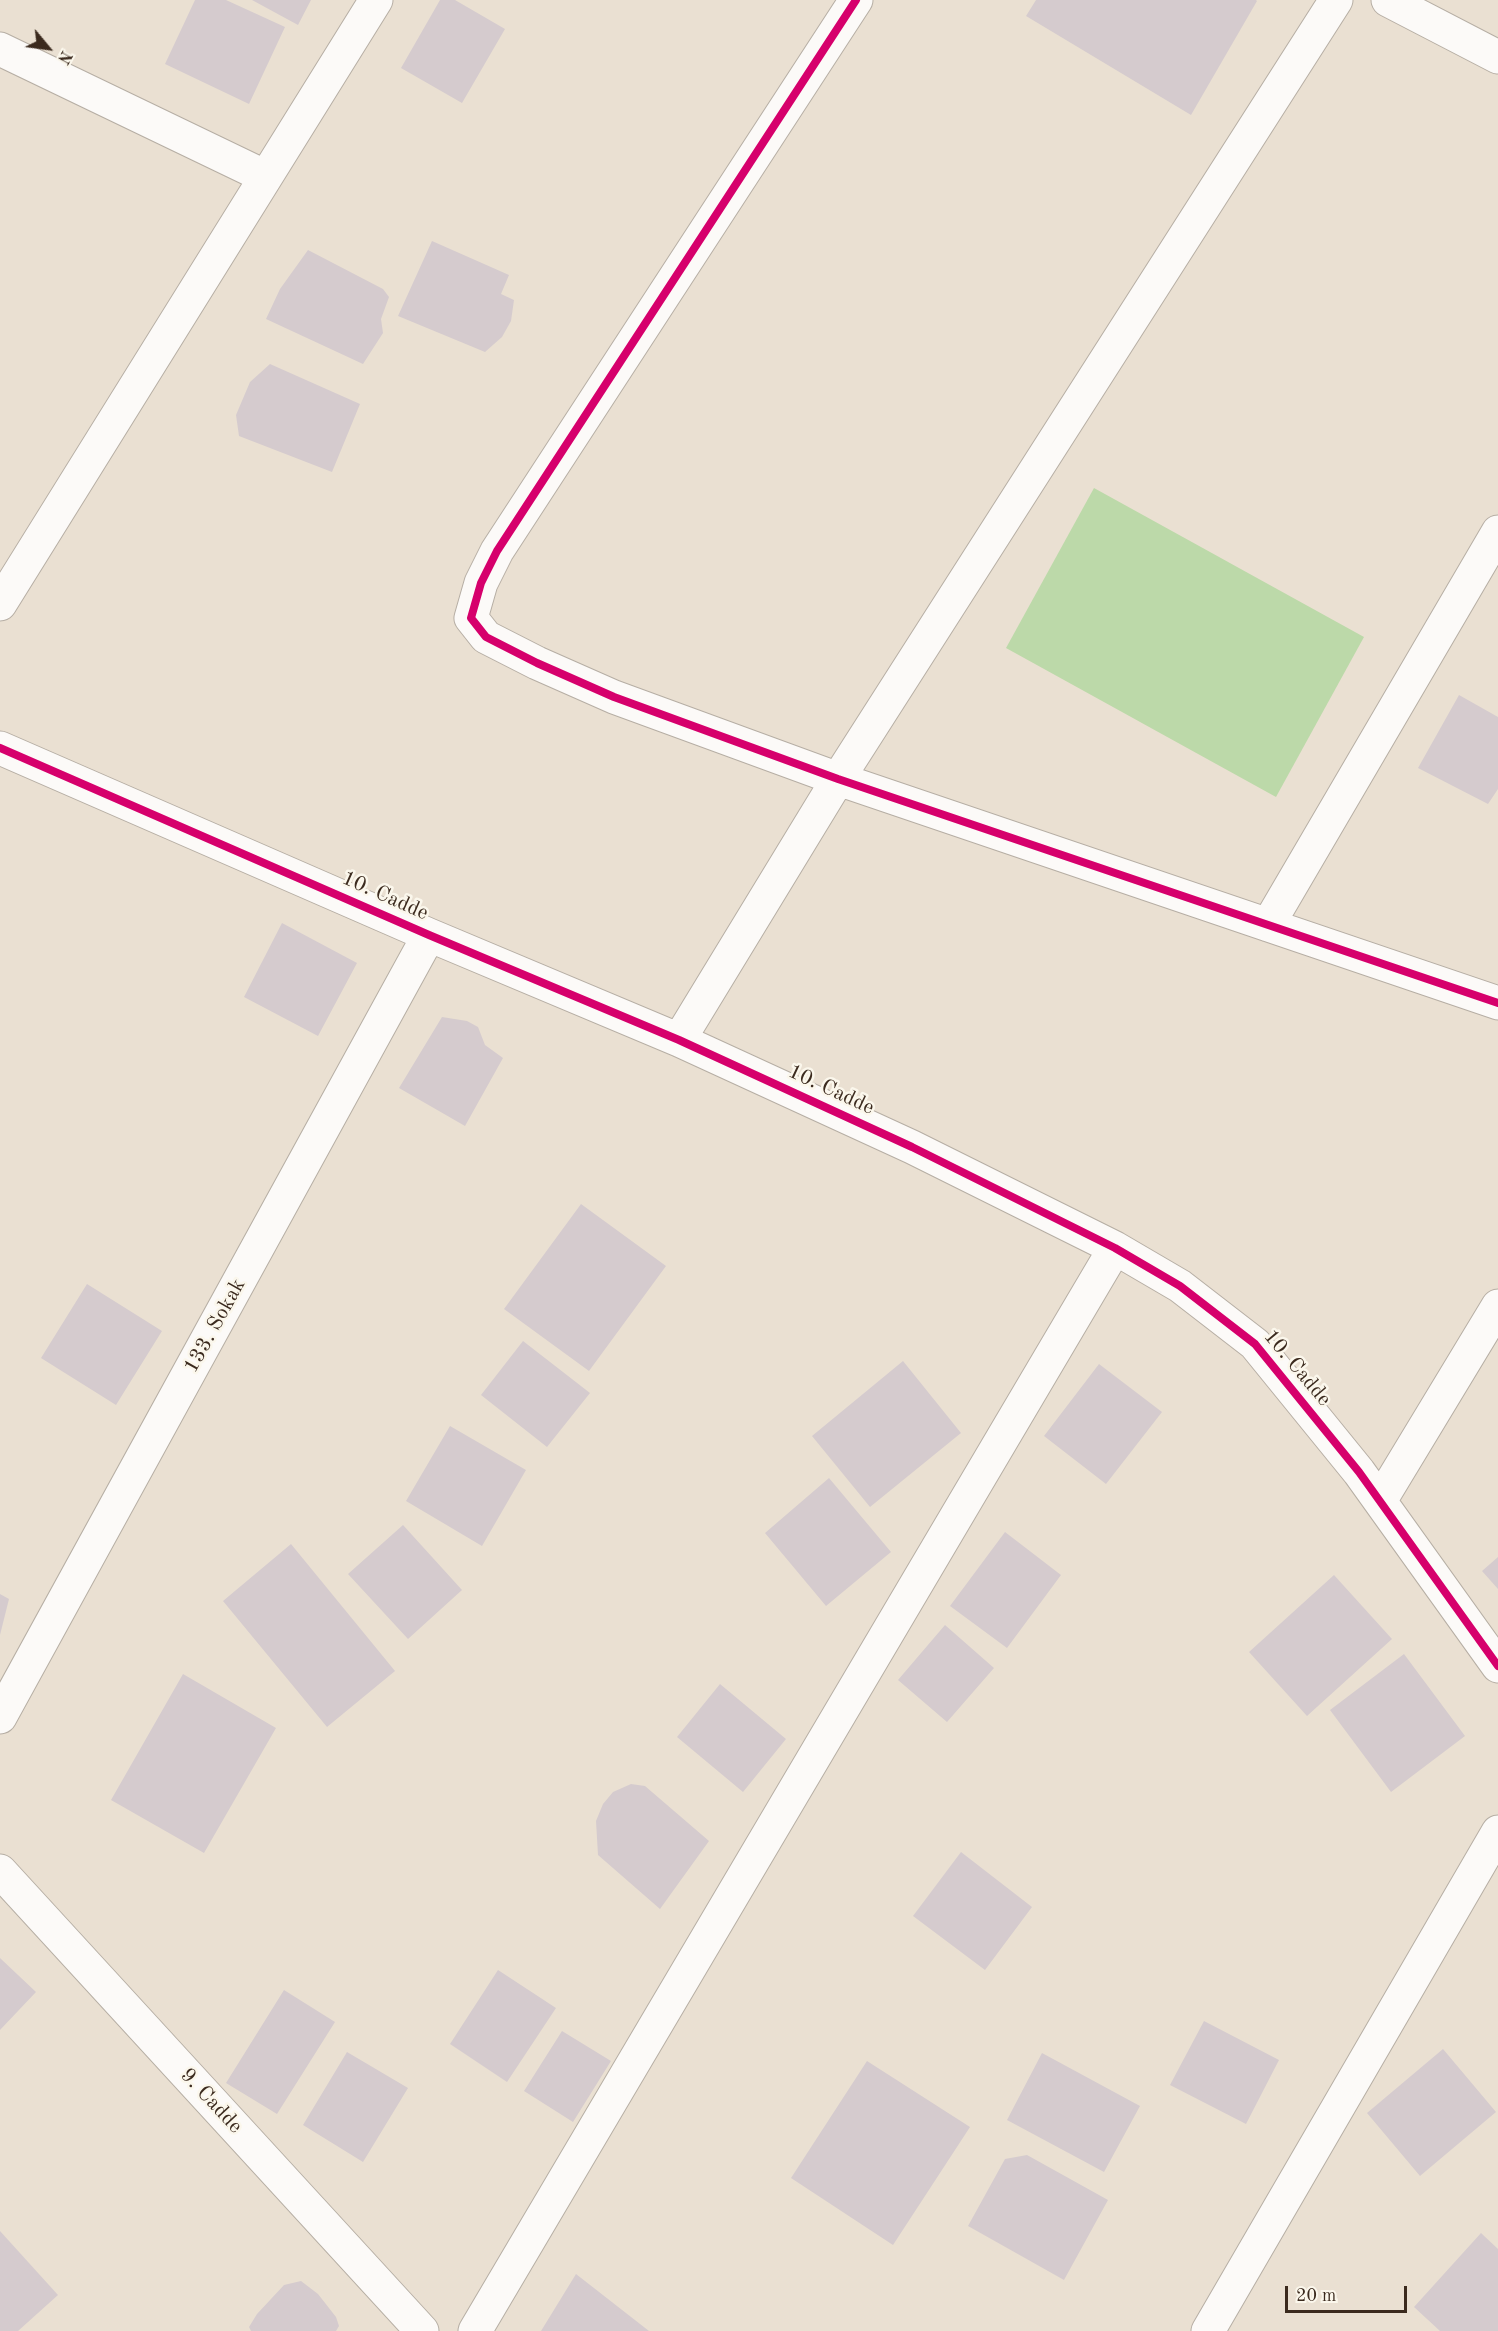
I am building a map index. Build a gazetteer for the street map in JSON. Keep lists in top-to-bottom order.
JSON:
{
  "streets": {
    "street": ["10. Cadde", "133. Sokak", "9. Cadde"]
  },
  "crossings": [
    ["10. Cadde", "133. Sokak"]
  ],
  "scale_bar": "20 m",
  "north": "bottom right"
}
